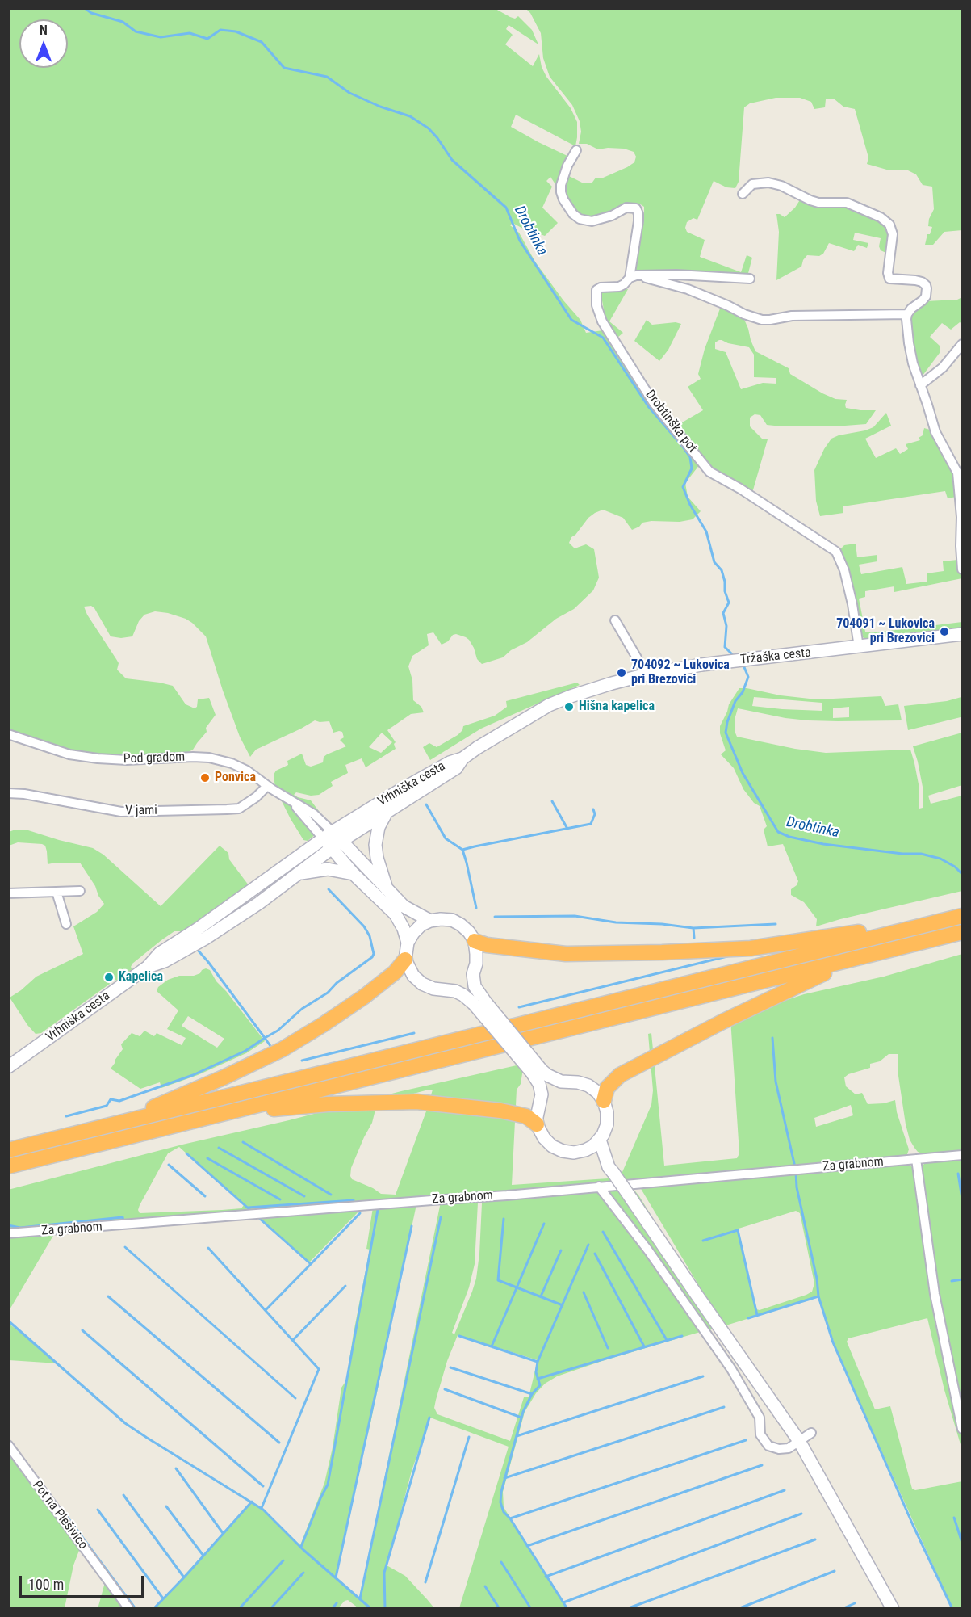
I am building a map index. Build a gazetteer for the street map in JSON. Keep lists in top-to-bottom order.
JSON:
{
  "streets": {
    "main road": ["Tržaška cesta", "Vrhniška cesta"],
    "street": [
      "Drobtinška pot",
      "Pod gradom",
      "V jami",
      "Za grabnom",
      "Pot na Plešivico"
    ]
  },
  "crossings": [
    ["Drobtinška pot", "Tržaška cesta"],
    ["Tržaška cesta", "Vrhniška cesta"],
    ["Pod gradom", "Vrhniška cesta"],
    ["Pod gradom", "V jami"]
  ],
  "water": ["Drobtinka"],
  "places": [
    "704091 ~ Lukovica pri Brezovici",
    "704092 ~ Lukovica pri Brezovici",
    "Hišna kapelica",
    "Ponvica",
    "Kapelica"
  ],
  "scale_bar": "100 m",
  "north": "top"
}
